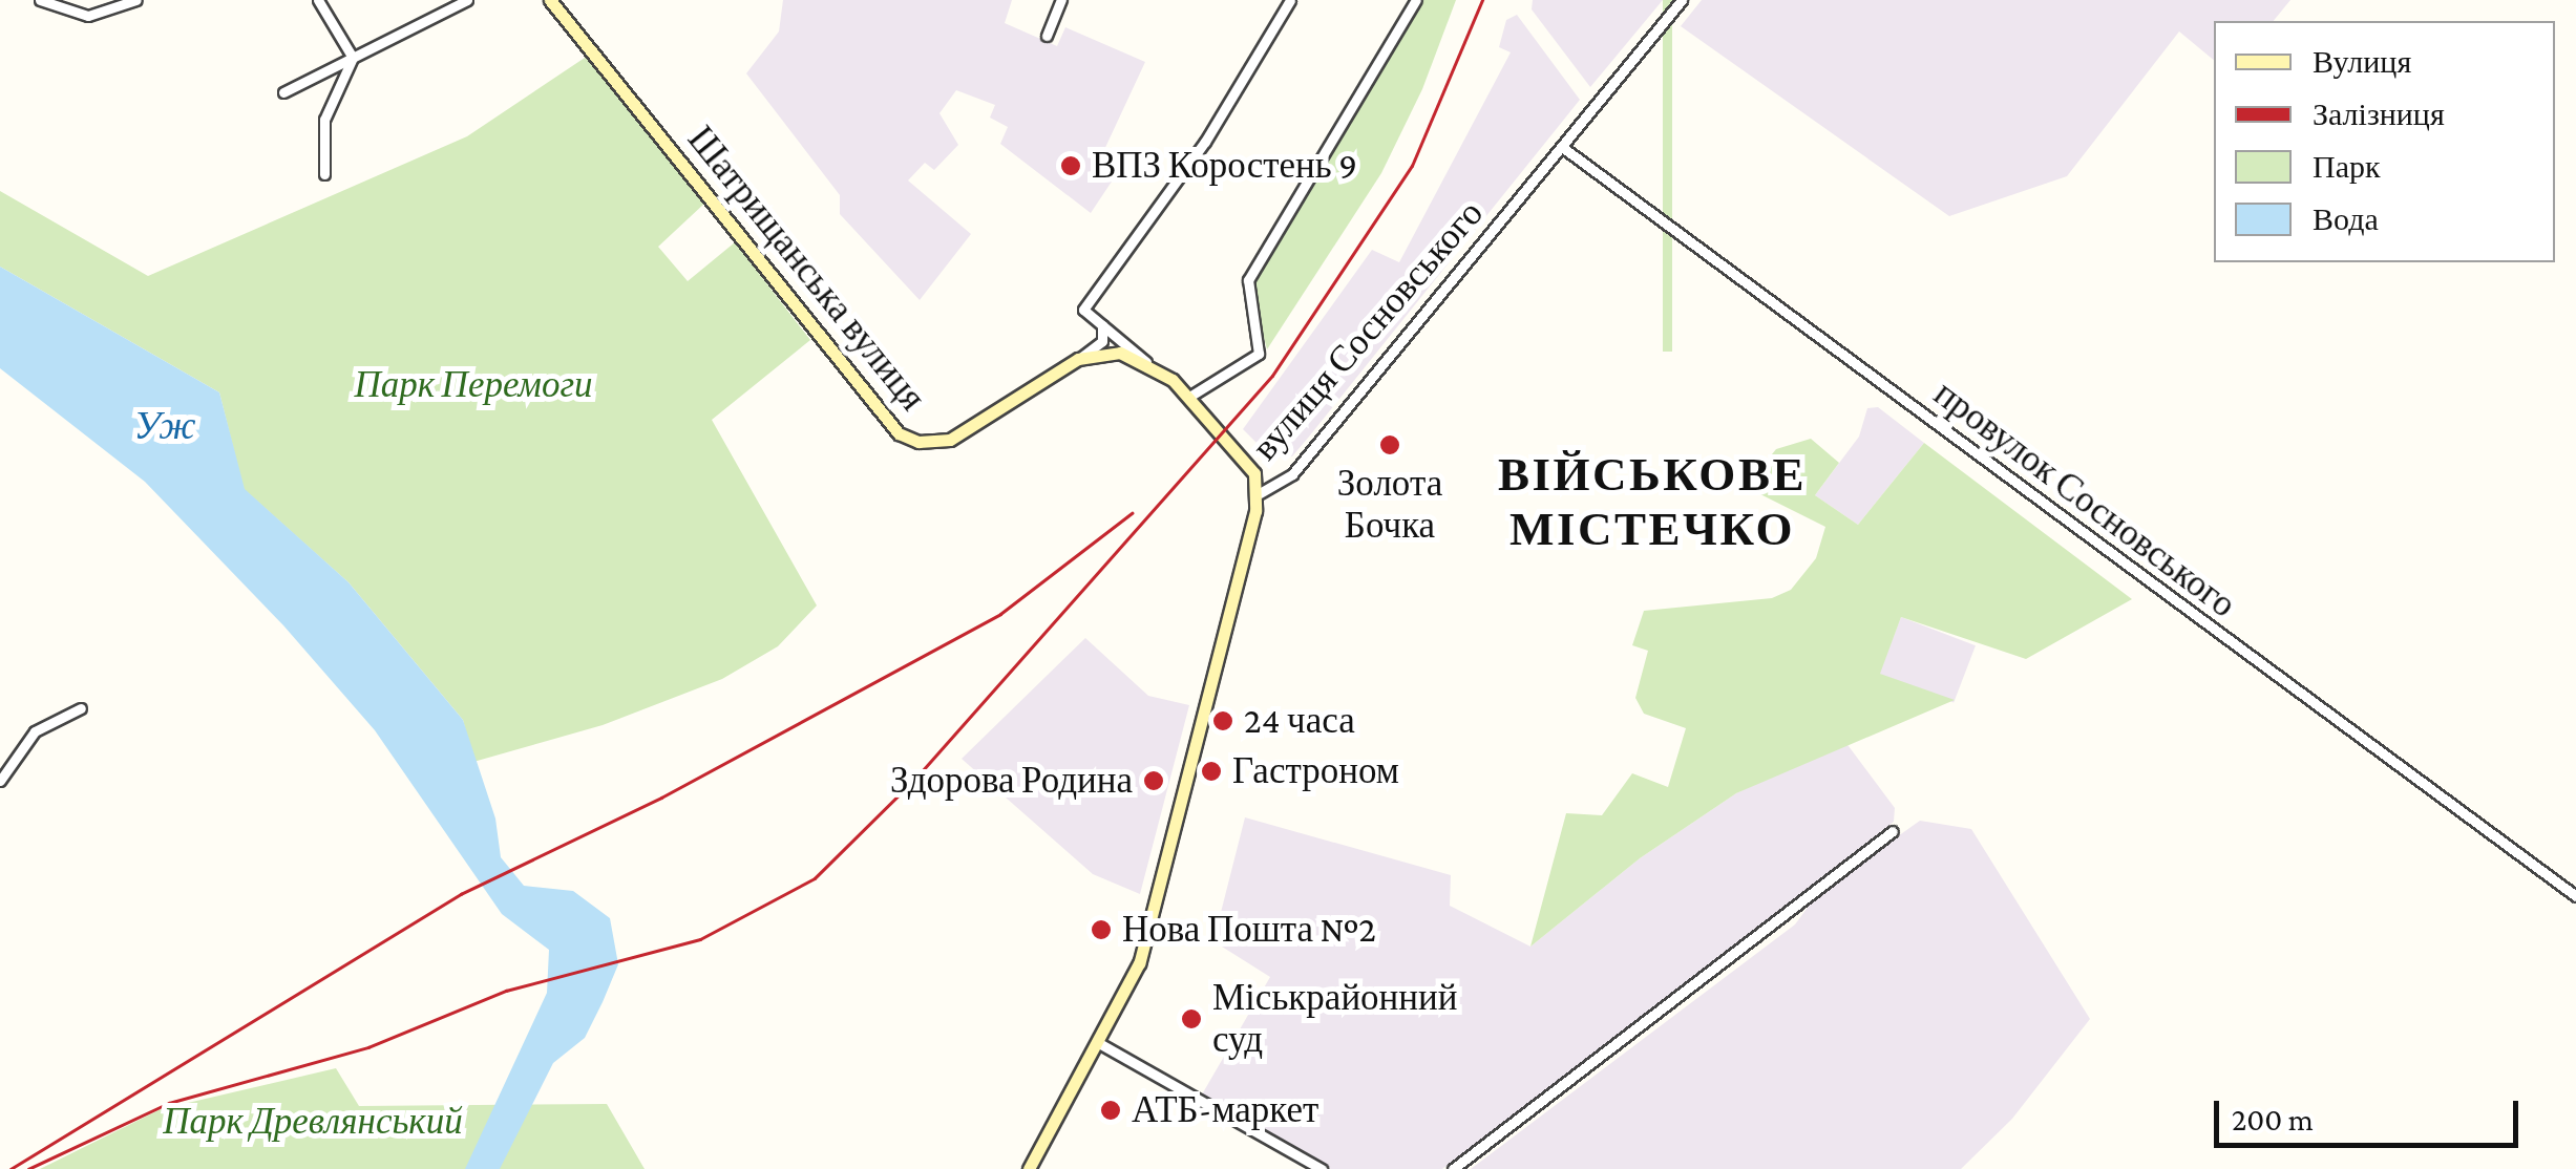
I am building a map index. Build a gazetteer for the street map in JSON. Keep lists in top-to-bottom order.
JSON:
{
  "streets": {
    "street": ["Шатрищанська вулиця", "вулиця Сосновського", "провулок Сосновського"]
  },
  "crossings": [
    ["вулиця Сосновського", "провулок Сосновського"]
  ],
  "districts": ["ВІЙСЬКОВЕ МІСТЕЧКО"],
  "water": ["Уж"],
  "parks": ["Парк Перемоги", "Парк Древлянський"],
  "places": [
    "ВПЗ Коростень 9",
    "Золота Бочка",
    "24 часа",
    "Гастроном",
    "Здорова Родина",
    "Нова Пошта №2",
    "Міськрайонний суд",
    "АТБ-маркет"
  ],
  "legend": [
    "Вулиця",
    "Залізниця",
    "Парк",
    "Вода"
  ],
  "scale_bar": "200 m"
}
